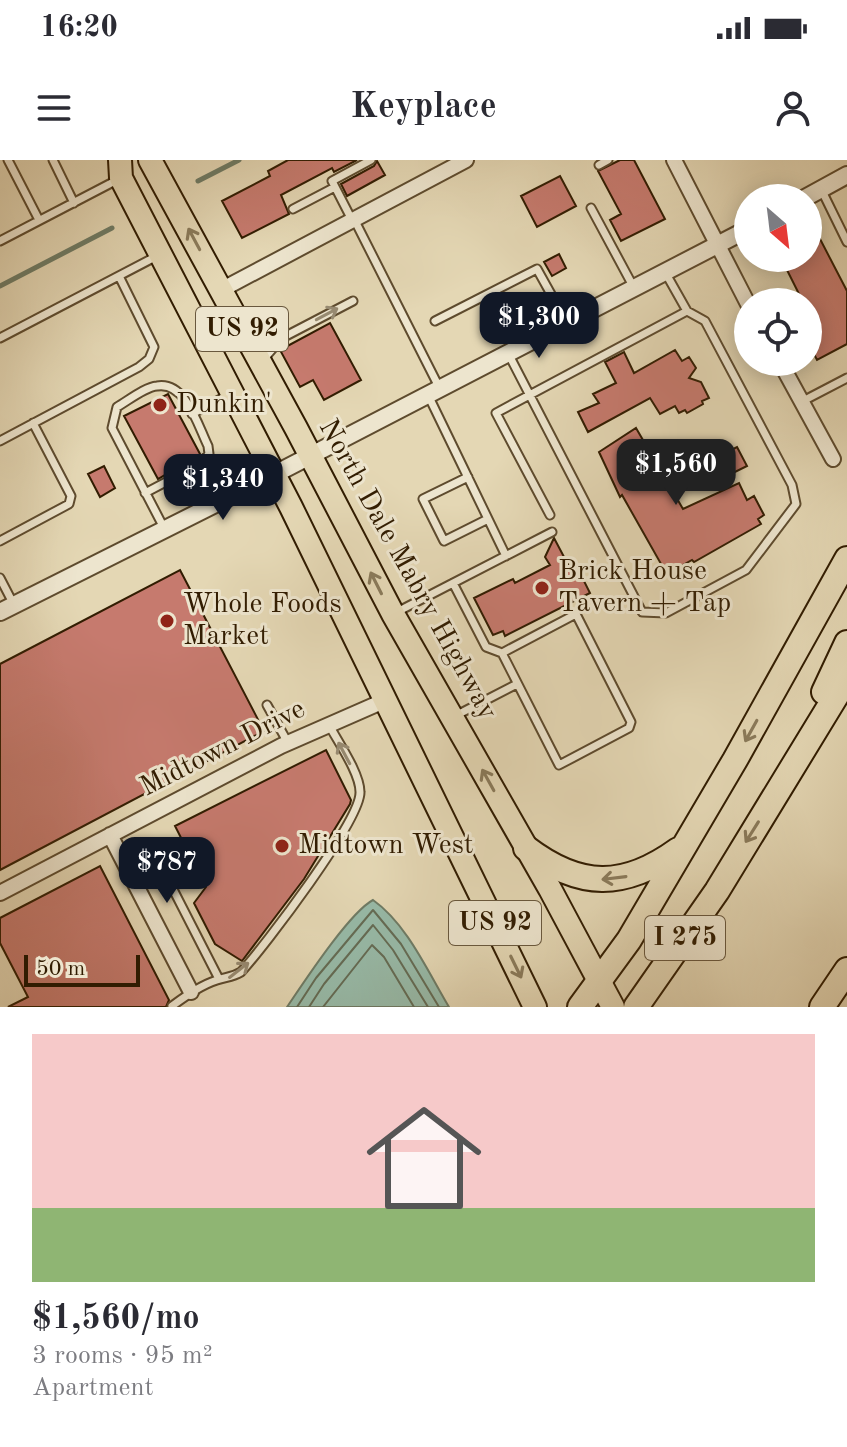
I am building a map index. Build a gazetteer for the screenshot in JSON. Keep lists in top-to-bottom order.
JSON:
{
  "streets": {
    "highway": ["I 275"],
    "main road": ["US 92", "North Dale Mabry Highway"],
    "street": ["Midtown Drive"]
  },
  "crossings": [
    ["US 92", "Midtown Drive"]
  ],
  "places": [
    "Dunkin'",
    "Brick House Tavern + Tap",
    "Whole Foods Market",
    "Midtown West"
  ],
  "scale_bar": "50 m",
  "north": "bottom right",
  "page": {
    "status": "16:20",
    "header": "Keyplace",
    "price": [
      "$1,300",
      "$1,560",
      "$1,340",
      "$787"
    ],
    "scale": "50 m",
    "list": [
      {
        "name": "$1,560/mo",
        "note": "3 rooms · 95 m² · Apartment"
      }
    ]
  }
}
